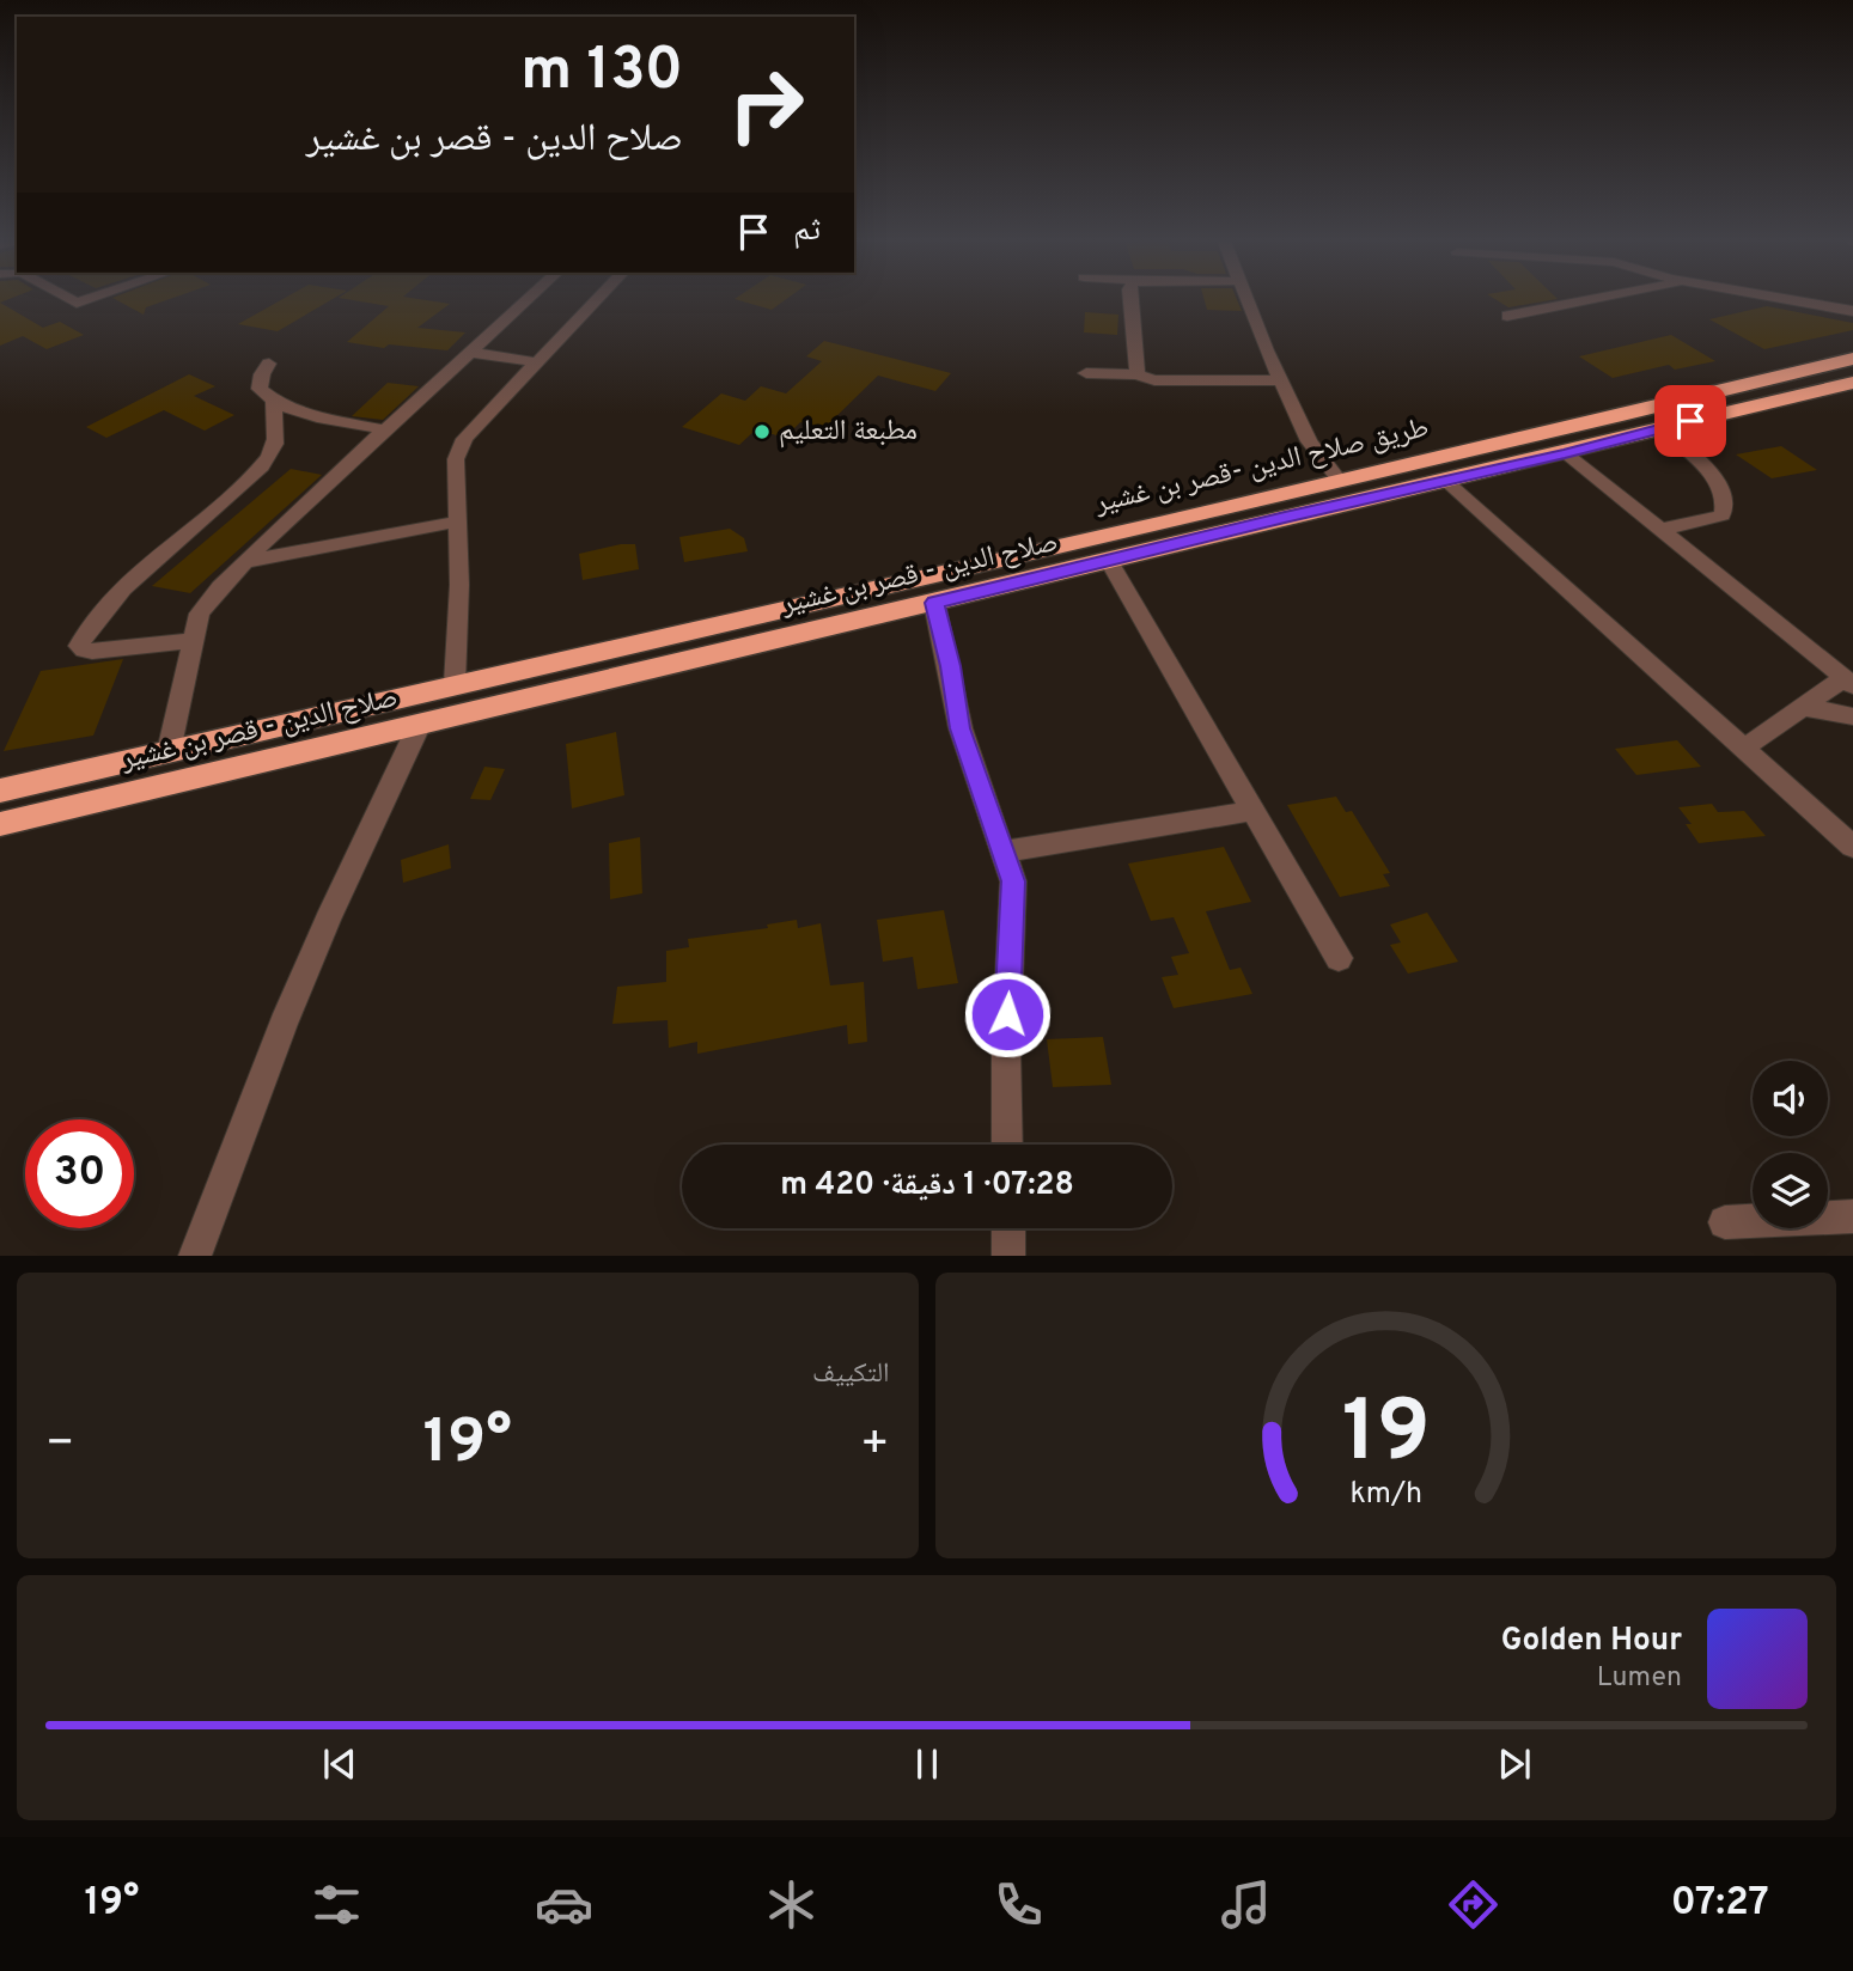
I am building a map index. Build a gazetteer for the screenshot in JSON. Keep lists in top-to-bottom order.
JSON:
{
  "streets": {
    "highway": ["طريق صلاح الدين -قصر بن غشير", "صلاح الدين - قصر بن غشير"]
  },
  "places": ["مطبعة التعليم"],
  "page": {
    "turn": ["130 m", "صلاح الدين - قصر بن غشير"],
    "then": "ثم",
    "limit": "30",
    "trip": "07:28 · 1 دقيقة · 420 m",
    "tile": "التكييف",
    "heat": ["−", "19°", "+"],
    "song": ["Golden Hour", "Lumen"],
    "tabs": ["07:27", "19°"],
    "gauge": ["19", "km/h"]
  }
}
